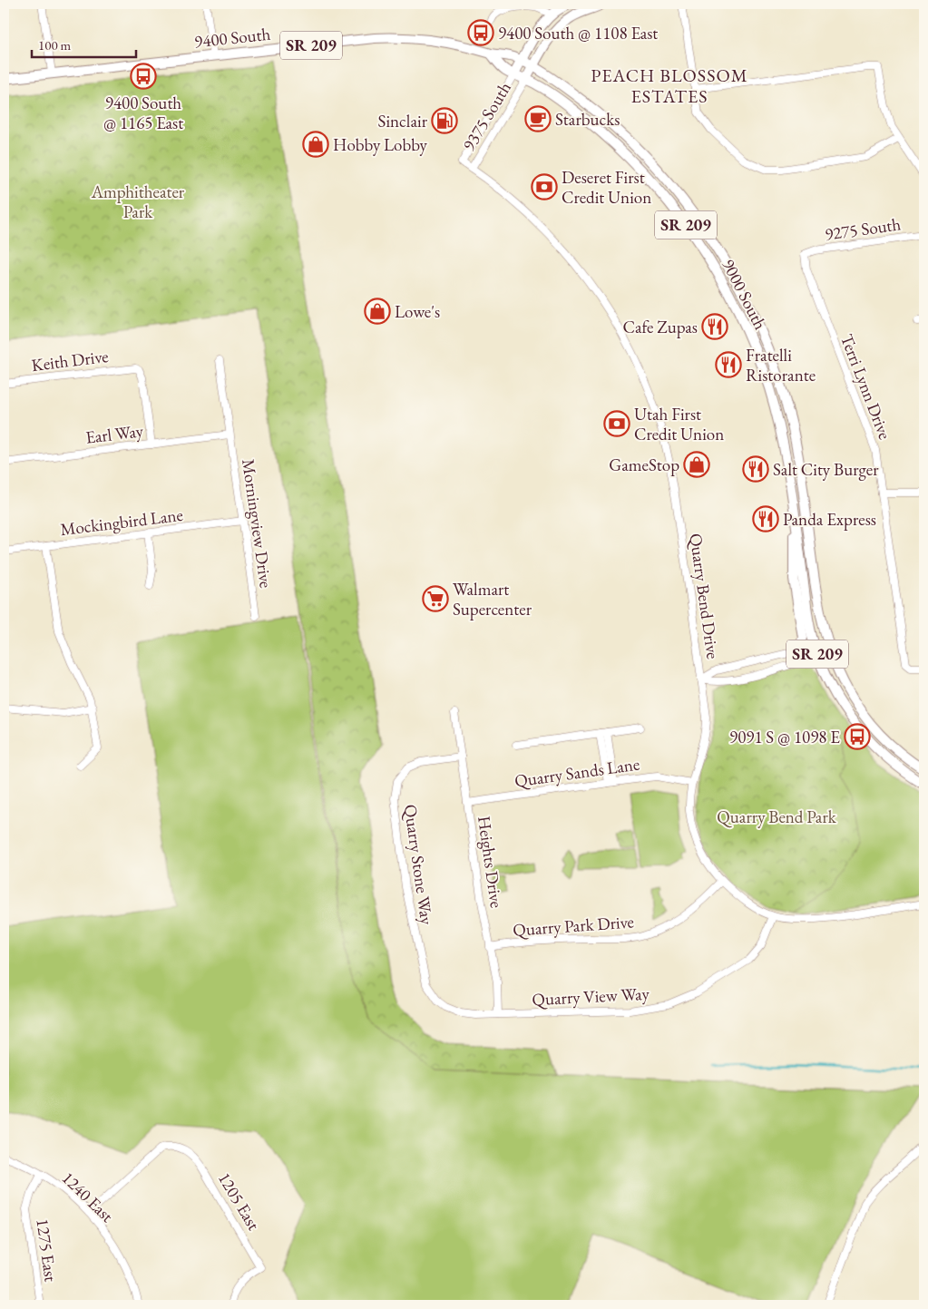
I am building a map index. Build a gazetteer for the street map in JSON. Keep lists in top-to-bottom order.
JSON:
{
  "streets": {
    "main road": ["9400 South", "SR 209", "9000 South"],
    "street": [
      "9375 South",
      "9275 South",
      "Keith Drive",
      "Terri Lynn Drive",
      "Earl Way",
      "Mockingbird Lane",
      "Morningview Drive",
      "Quarry Bend Drive",
      "Quarry Sands Lane",
      "Heights Drive",
      "Quarry Stone Way",
      "Quarry Park Drive",
      "Quarry View Way",
      "1240 East",
      "1205 East",
      "1275 East"
    ]
  },
  "crossings": [
    ["9400 South", "SR 209"],
    ["9400 South", "9000 South"],
    ["SR 209", "9375 South"],
    ["SR 209", "9000 South"],
    ["9375 South", "9000 South"],
    ["9375 South", "Quarry Bend Drive"],
    ["9275 South", "Terri Lynn Drive"],
    ["Keith Drive", "Earl Way"],
    ["Earl Way", "Morningview Drive"],
    ["Mockingbird Lane", "Morningview Drive"],
    ["Quarry Bend Drive", "Quarry Sands Lane"],
    ["Quarry Bend Drive", "Quarry Park Drive"],
    ["Quarry Bend Drive", "Quarry View Way"],
    ["Quarry Sands Lane", "Heights Drive"],
    ["Heights Drive", "Quarry Stone Way"],
    ["Heights Drive", "Quarry Park Drive"],
    ["Heights Drive", "Quarry View Way"],
    ["Quarry Stone Way", "Quarry View Way"],
    ["1240 East", "1205 East"],
    ["1240 East", "1275 East"]
  ],
  "districts": ["PEACH BLOSSOM ESTATES"],
  "parks": ["Amphitheater Park", "Quarry Bend Park"],
  "places": {
    "bus stop": ["9400 South @ 1108 East", "9400 South @ 1165 East", "9091 S @ 1098 E"],
    "cafe": ["Starbucks"],
    "fuel station": ["Sinclair"],
    "shop": ["Hobby Lobby", "Lowe's", "GameStop"],
    "bank": ["Deseret First Credit Union", "Utah First Credit Union"],
    "restaurant": [
      "Cafe Zupas",
      "Fratelli Ristorante",
      "Salt City Burger",
      "Panda Express"
    ],
    "supermarket": ["Walmart Supercenter"]
  },
  "scale_bar": "100 m"
}
